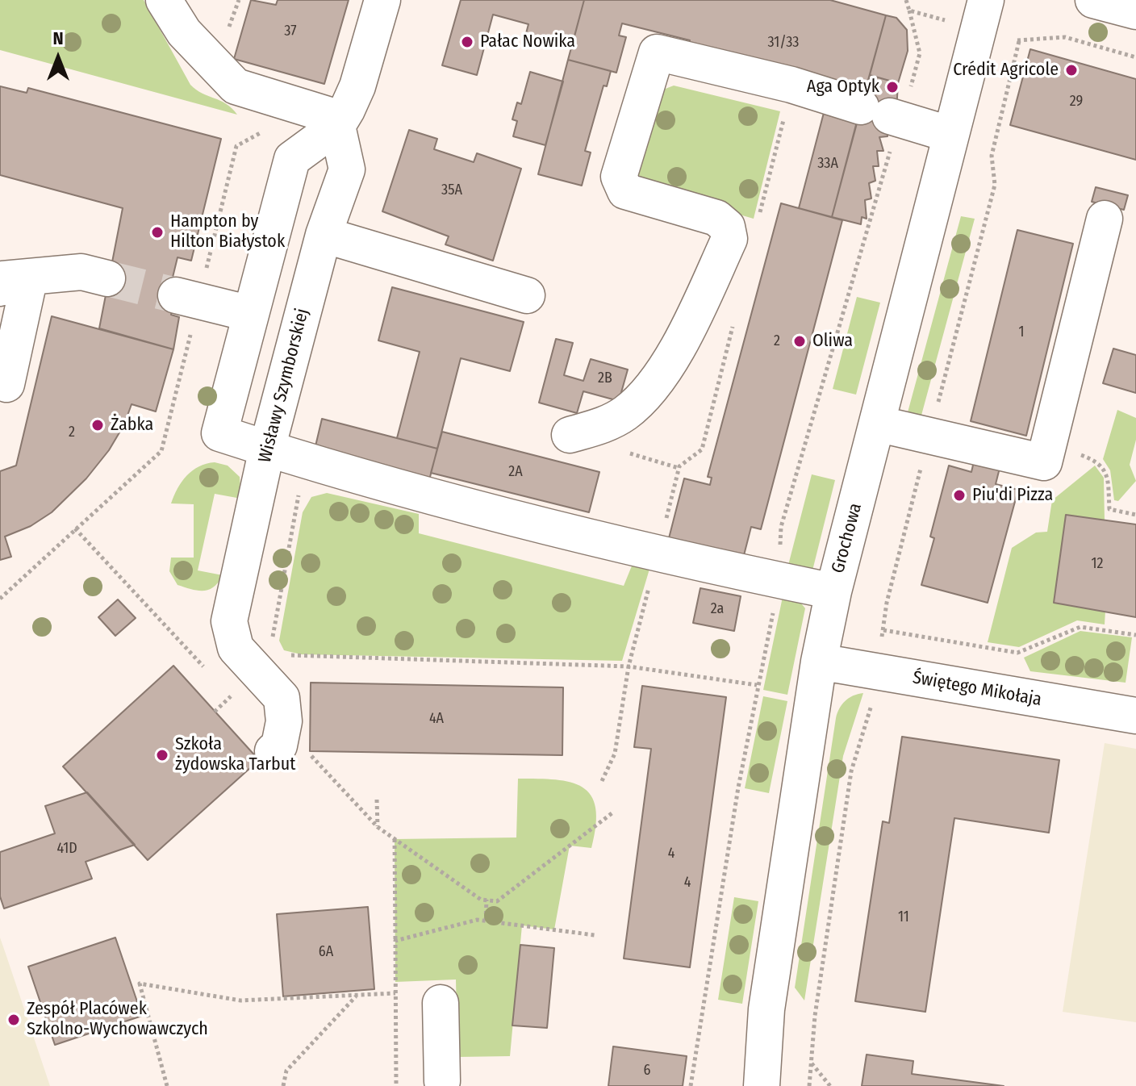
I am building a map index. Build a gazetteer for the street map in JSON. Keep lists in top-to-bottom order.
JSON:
{
  "streets": {
    "street": ["Wisławy Szymborskiej", "Grochowa", "Świętego Mikołaja"]
  },
  "crossings": [
    ["Grochowa", "Świętego Mikołaja"]
  ],
  "places": [
    "Pałac Nowika",
    "Crédit Agricole",
    "Aga Optyk",
    "Hampton by Hilton Białystok",
    "Oliwa",
    "Żabka",
    "Piu'di Pizza",
    "Szkoła żydowska Tarbut",
    "Zespół Placówek Szkolno-Wychowawczych"
  ],
  "house_numbers": [
    "37",
    "31/33",
    "29",
    "33A",
    "35A",
    "1",
    "2",
    "2B",
    "2",
    "2A",
    "12",
    "2a",
    "4A",
    "41D",
    "4",
    "4",
    "11",
    "6A",
    "6"
  ],
  "north": "top"
}
